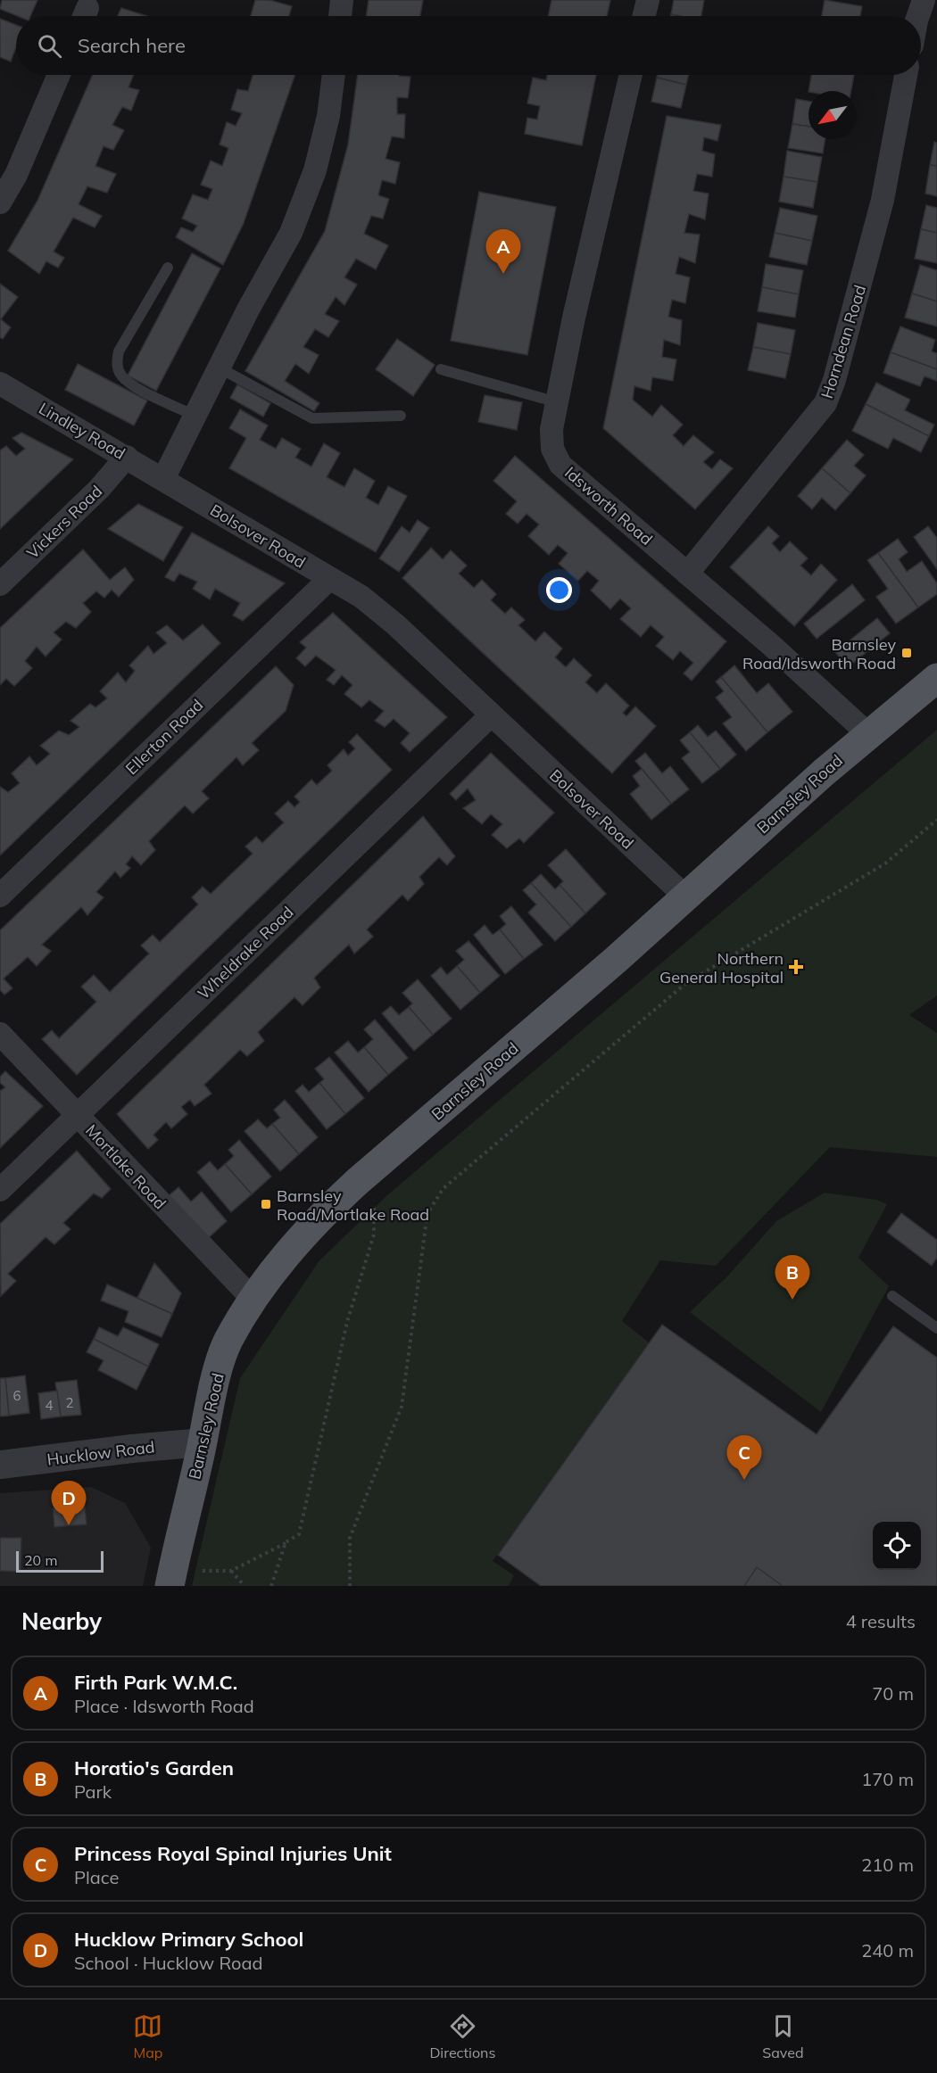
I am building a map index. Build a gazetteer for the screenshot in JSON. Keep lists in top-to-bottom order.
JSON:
{
  "streets": {
    "main road": ["Barnsley Road"],
    "street": [
      "Horndean Road",
      "Lindley Road",
      "Idsworth Road",
      "Vickers Road",
      "Bolsover Road",
      "Ellerton Road",
      "Wheldrake Road",
      "Mortlake Road",
      "Hucklow Road"
    ]
  },
  "crossings": [
    ["Horndean Road", "Idsworth Road"],
    ["Lindley Road", "Vickers Road"],
    ["Lindley Road", "Bolsover Road"],
    ["Idsworth Road", "Barnsley Road"],
    ["Bolsover Road", "Ellerton Road"],
    ["Bolsover Road", "Barnsley Road"],
    ["Bolsover Road", "Wheldrake Road"],
    ["Barnsley Road", "Mortlake Road"],
    ["Barnsley Road", "Hucklow Road"],
    ["Wheldrake Road", "Mortlake Road"]
  ],
  "places": {
    "transit": ["Barnsley Road/Idsworth Road", "Barnsley Road/Mortlake Road"],
    "health": ["Northern General Hospital"]
  },
  "house_numbers": ["6", "2", "4"],
  "scale_bar": "20 m",
  "north": "bottom left",
  "page": {
    "search": "Search here",
    "pins": [
      "A",
      "B",
      "C",
      "D"
    ],
    "scale": "20 m",
    "heading": ["Nearby", "4 results"],
    "list": [
      {
        "mark": "A",
        "name": "Firth Park W.M.C.",
        "note": "Place · Idsworth Road",
        "value": "70 m"
      },
      {
        "mark": "B",
        "name": "Horatio's Garden",
        "note": "Park",
        "value": "170 m"
      },
      {
        "mark": "C",
        "name": "Princess Royal Spinal Injuries Unit",
        "note": "Place",
        "value": "210 m"
      },
      {
        "mark": "D",
        "name": "Hucklow Primary School",
        "note": "School · Hucklow Road",
        "value": "240 m"
      }
    ],
    "nav": ["Map", "Directions", "Saved"]
  }
}
